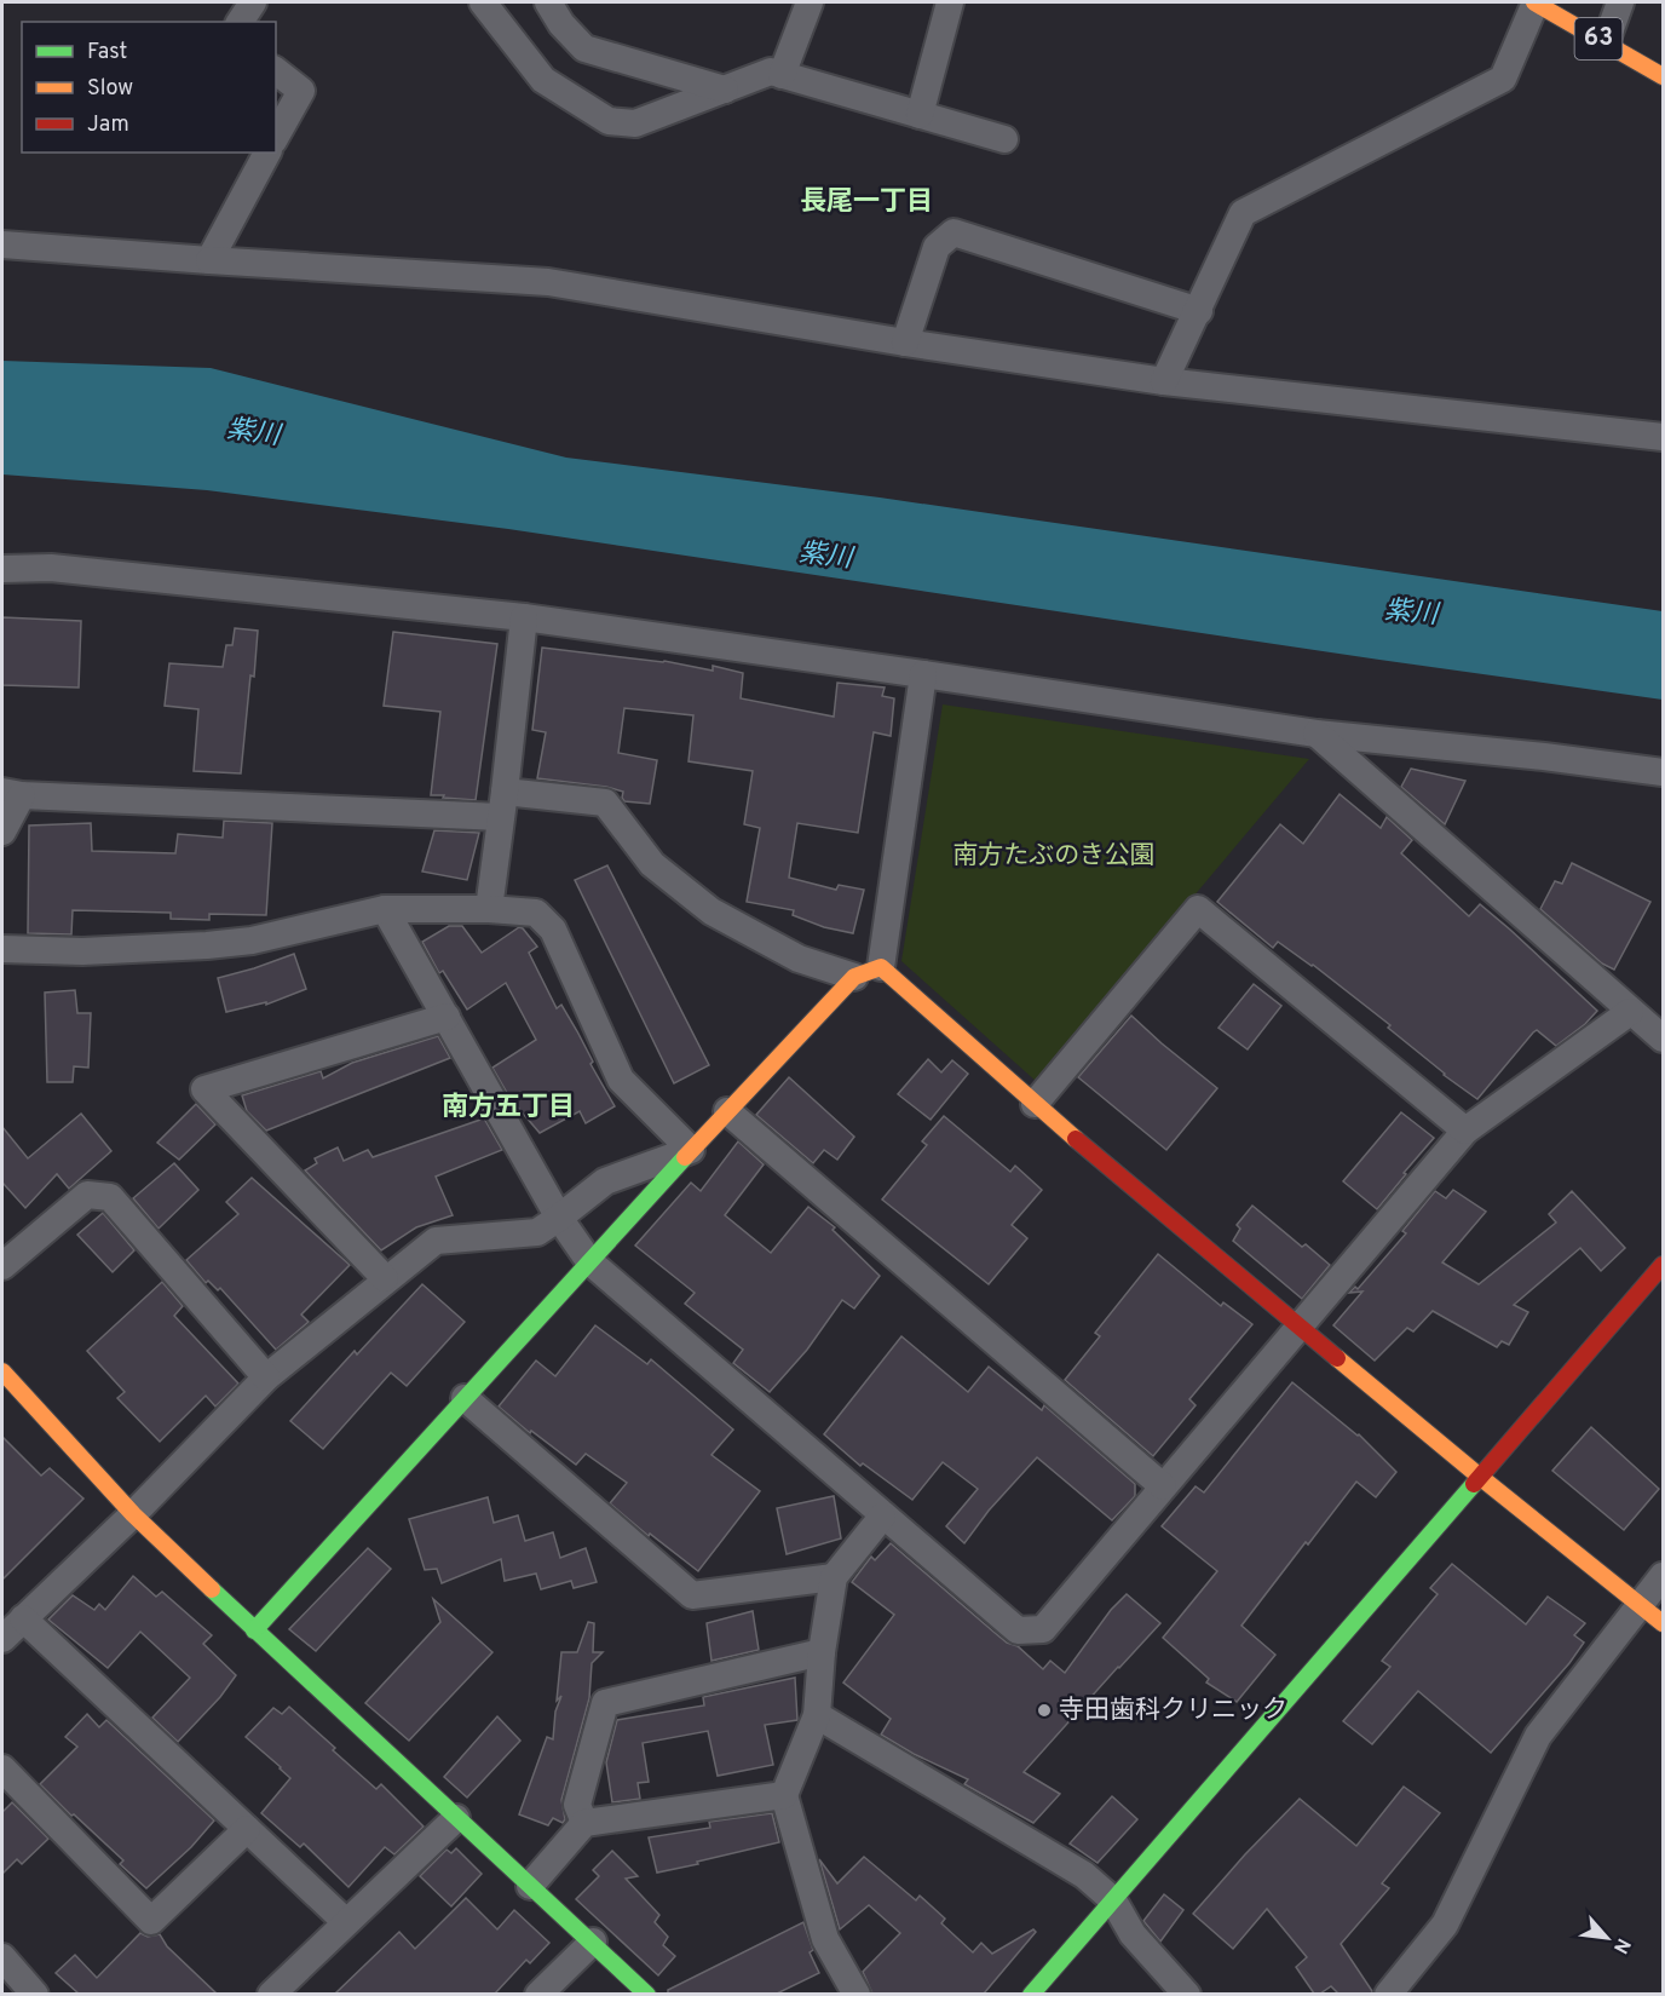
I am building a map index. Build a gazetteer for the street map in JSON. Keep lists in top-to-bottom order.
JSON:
{
  "streets": {
    "street": ["63"]
  },
  "districts": ["長尾一丁目", "南方五丁目"],
  "water": ["紫川"],
  "parks": ["南方たぶのき公園"],
  "places": ["寺田歯科クリニック"],
  "legend": ["Fast", "Slow", "Jam"],
  "north": "bottom right"
}
